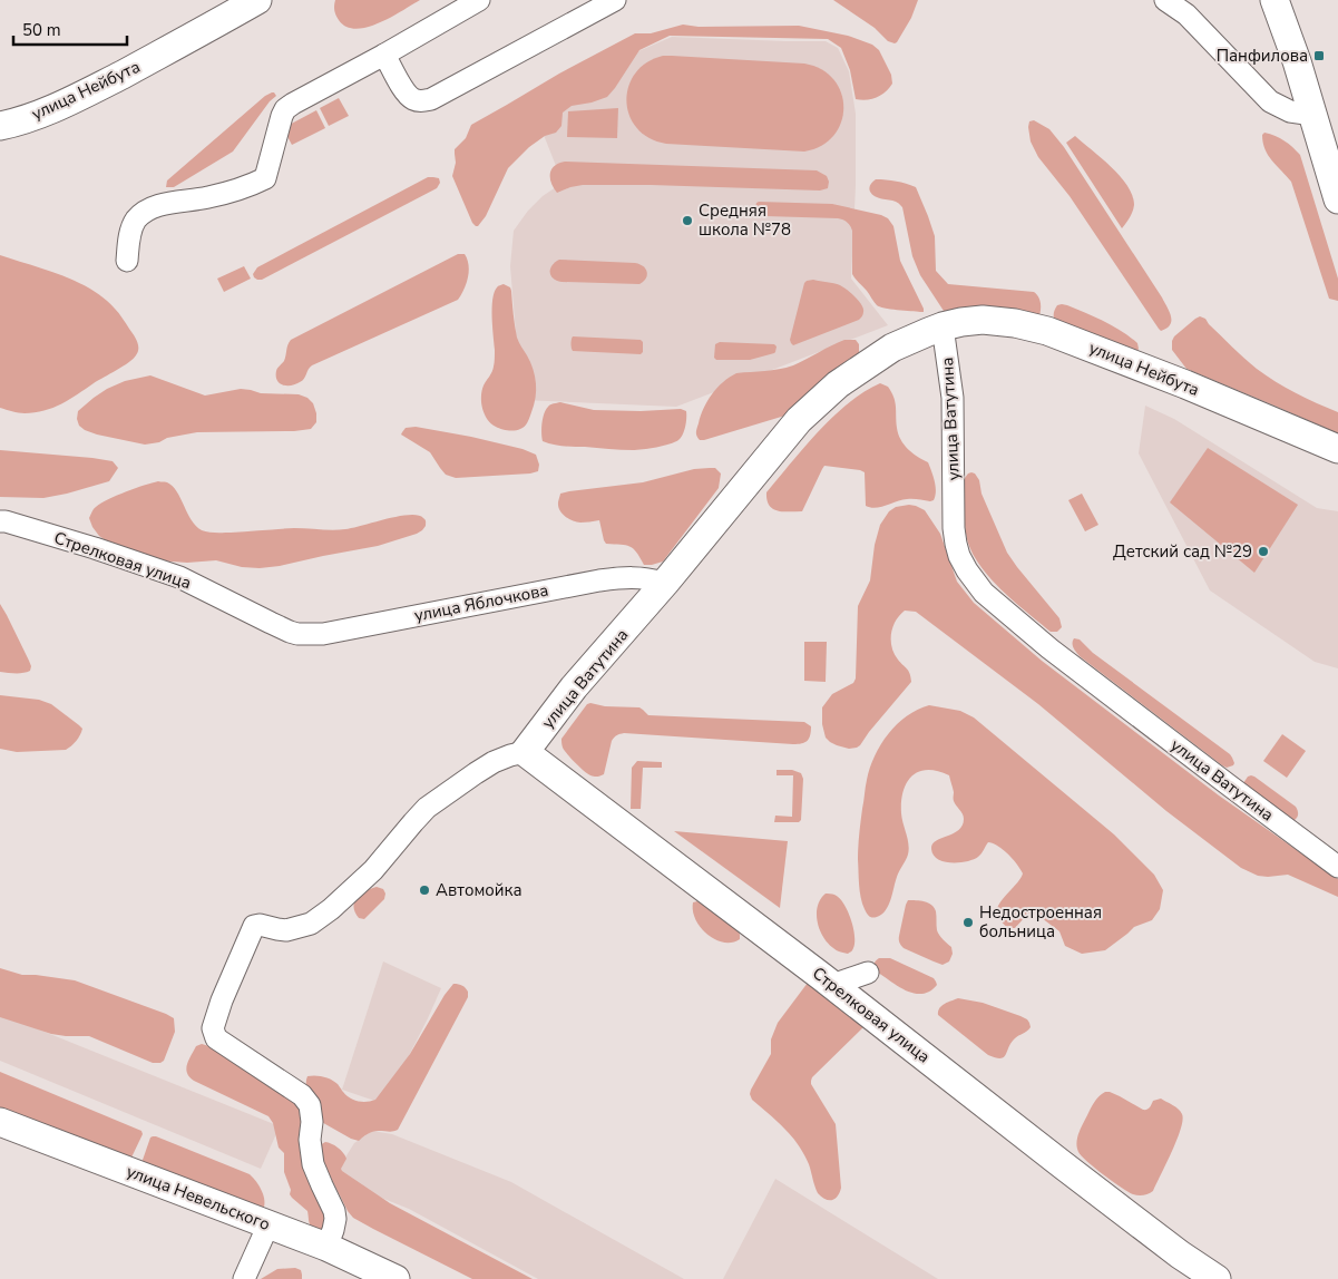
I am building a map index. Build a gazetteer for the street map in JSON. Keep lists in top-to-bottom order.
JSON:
{
  "streets": {
    "main road": [
      "улица Нейбута",
      "улица Ватутина",
      "Стрелковая улица",
      "улица Невельского"
    ],
    "street": ["улица Яблочкова"]
  },
  "crossings": [
    ["улица Нейбута", "улица Ватутина"],
    ["улица Ватутина", "Стрелковая улица"],
    ["улица Ватутина", "улица Яблочкова"],
    ["Стрелковая улица", "улица Яблочкова"]
  ],
  "places": {
    "transit": ["Панфилова"],
    "other": [
      "Средняя школа №78",
      "Детский сад №29",
      "Автомойка",
      "Недостроенная больница"
    ]
  },
  "scale_bar": "50 m"
}
